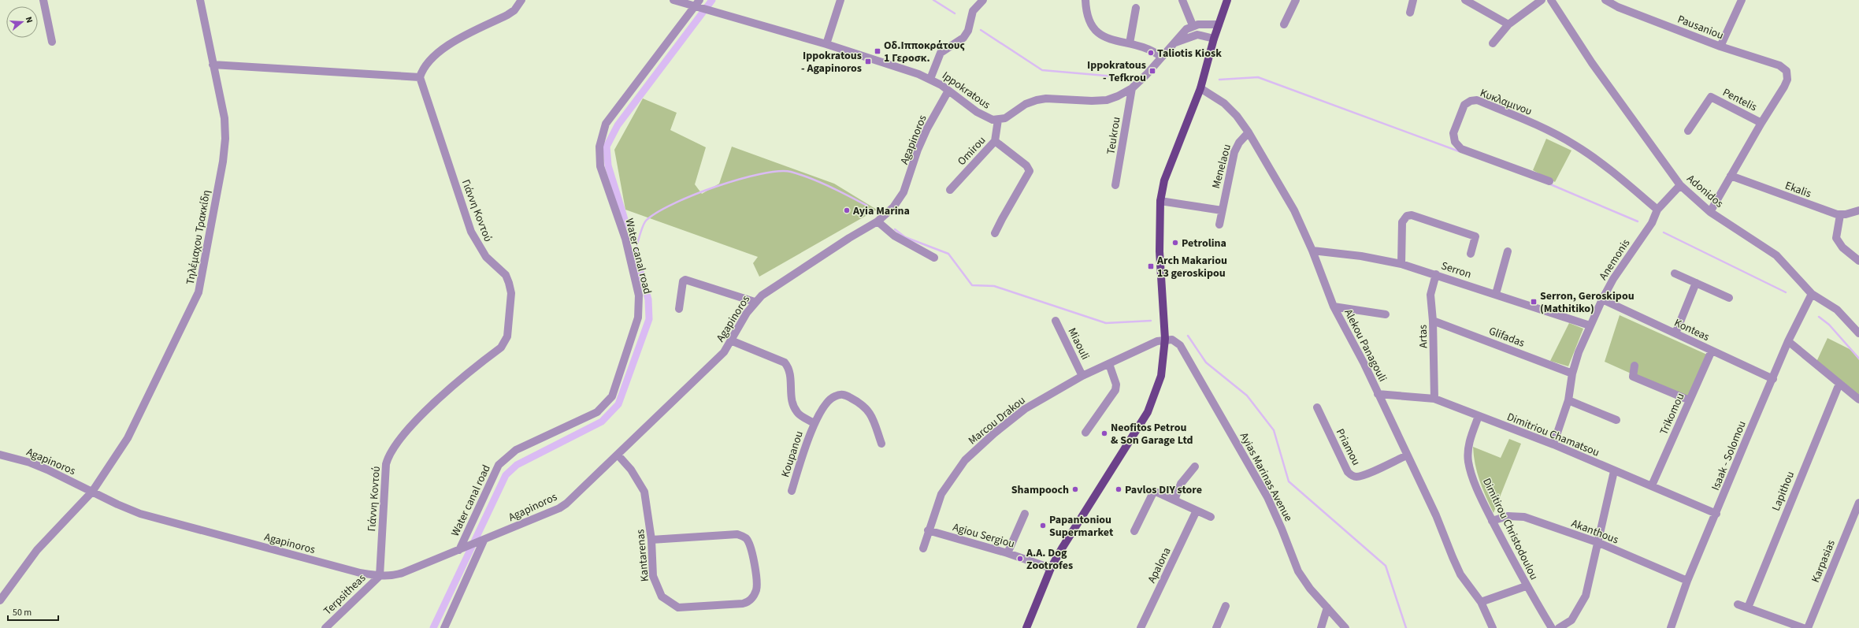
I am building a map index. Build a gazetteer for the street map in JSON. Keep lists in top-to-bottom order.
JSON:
{
  "streets": {
    "street": [
      "Pausaniou",
      "Ippokratous",
      "Pentelis",
      "Κυκλαμινου",
      "Teukrou",
      "Agapinoros",
      "Omirou",
      "Menelaou",
      "Ekalis",
      "Adonidos",
      "Γιάννη Κοντού",
      "Τηλέμαχου Τρακκίδη",
      "Water canal road",
      "Anemonis",
      "Serron",
      "Konteas",
      "Artas",
      "Glifadas",
      "Miaouli",
      "Alekou Panagouli",
      "Trikomou",
      "Marcou Drakou",
      "Dimitriou Chamatsou",
      "Priamou",
      "Koupanou",
      "Isaak - Solomou",
      "Ayias Marinas Avenue",
      "Lapithou",
      "Dimitirou Christodoulou",
      "Akanthous",
      "Agiou Sergiou",
      "Kantarenas",
      "Karpasias",
      "Apalona",
      "Terpsitheas"
    ]
  },
  "crossings": [
    ["Pausaniou", "Pentelis"],
    ["Ippokratous", "Teukrou"],
    ["Ippokratous", "Agapinoros"],
    ["Ippokratous", "Omirou"],
    ["Ippokratous", "Water canal road"],
    ["Κυκλαμινου", "Anemonis"],
    ["Agapinoros", "Γιάννη Κοντού"],
    ["Agapinoros", "Τηλέμαχου Τρακκίδη"],
    ["Agapinoros", "Water canal road"],
    ["Agapinoros", "Koupanou"],
    ["Agapinoros", "Kantarenas"],
    ["Agapinoros", "Terpsitheas"],
    ["Menelaou", "Alekou Panagouli"],
    ["Adonidos", "Anemonis"],
    ["Adonidos", "Isaak - Solomou"],
    ["Γιάννη Κοντού", "Terpsitheas"],
    ["Anemonis", "Serron"],
    ["Anemonis", "Konteas"],
    ["Anemonis", "Glifadas"],
    ["Anemonis", "Dimitriou Chamatsou"],
    ["Serron", "Artas"],
    ["Serron", "Alekou Panagouli"],
    ["Konteas", "Trikomou"],
    ["Konteas", "Isaak - Solomou"],
    ["Artas", "Glifadas"],
    ["Artas", "Dimitriou Chamatsou"],
    ["Miaouli", "Marcou Drakou"],
    ["Alekou Panagouli", "Dimitriou Chamatsou"],
    ["Alekou Panagouli", "Priamou"],
    ["Trikomou", "Dimitriou Chamatsou"],
    ["Marcou Drakou", "Ayias Marinas Avenue"],
    ["Marcou Drakou", "Agiou Sergiou"],
    ["Dimitriou Chamatsou", "Isaak - Solomou"],
    ["Dimitriou Chamatsou", "Dimitirou Christodoulou"],
    ["Isaak - Solomou", "Akanthous"],
    ["Dimitirou Christodoulou", "Akanthous"]
  ],
  "places": {
    "transit": [
      "Οδ.Ιπποκράτους 1 Γεροσκ.",
      "Ippokratous - Agapinoros",
      "Ippokratous - Tefkrou",
      "Arch Makariou 13 geroskipou",
      "Serron, Geroskipou (Mathitiko)"
    ],
    "other": [
      "Taliotis Kiosk",
      "Ayia Marina",
      "Petrolina",
      "Neofitos Petrou & Son Garage Ltd",
      "Shampooch",
      "Pavlos DIY store",
      "Papantoniou Supermarket",
      "A.A. Dog Zootrofes"
    ]
  },
  "scale_bar": "50 m",
  "north": "right"
}
